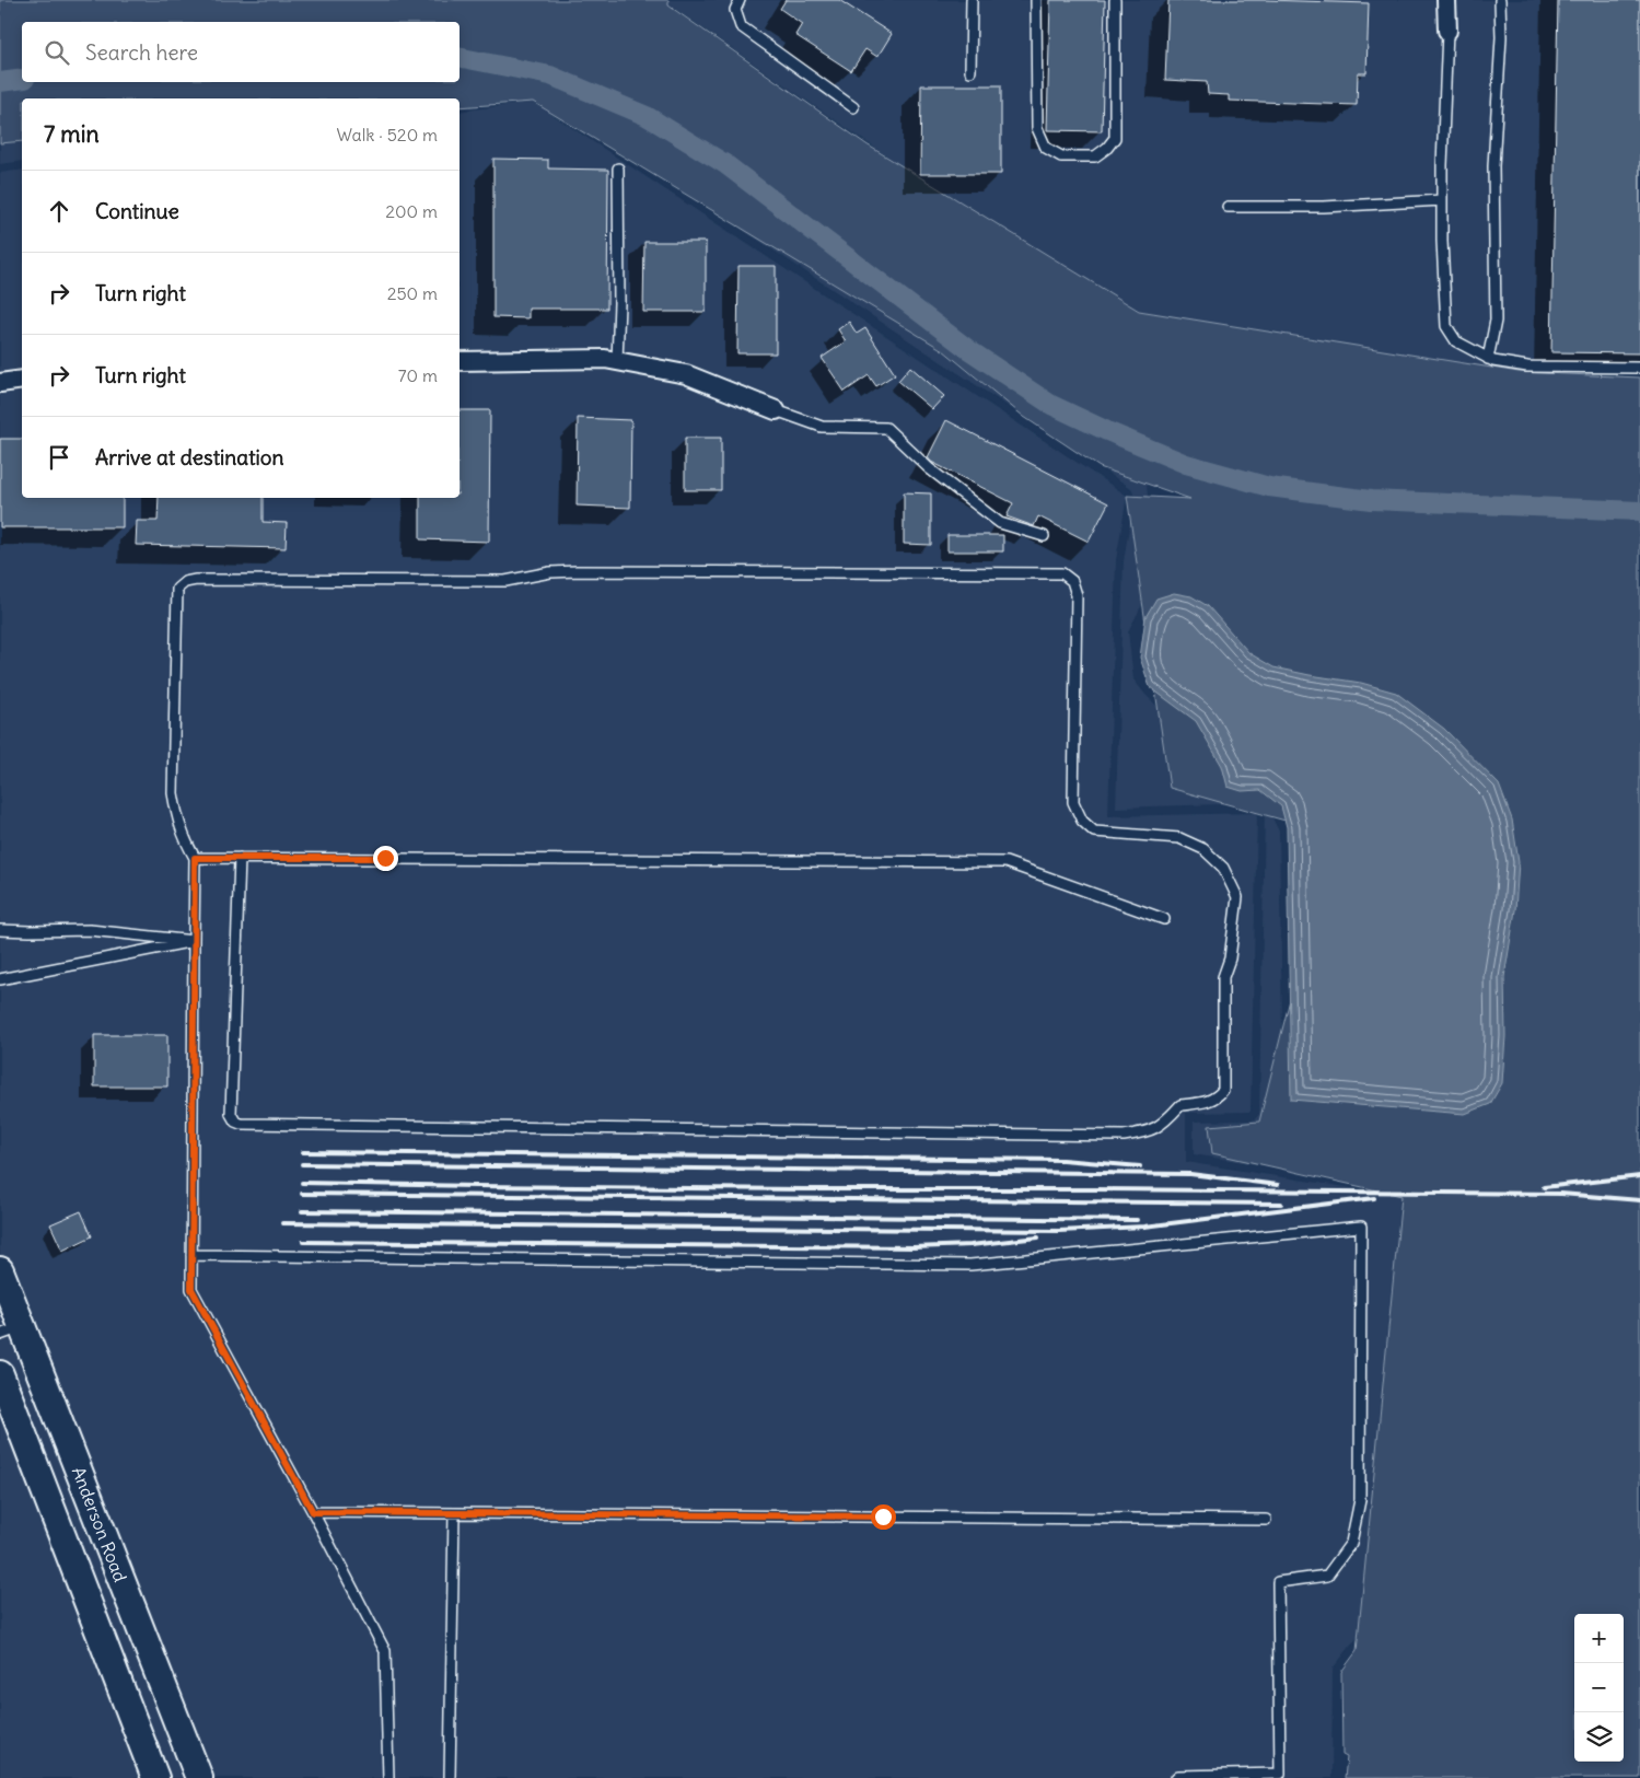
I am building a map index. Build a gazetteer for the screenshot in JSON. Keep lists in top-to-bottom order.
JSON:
{
  "streets": {
    "main road": ["Anderson Road"]
  },
  "page": {
    "search": "Search here",
    "heading": ["7 min", "Walk · 520 m"],
    "list": [
      ["Continue", "200 m"],
      ["Turn right", "250 m"],
      ["Turn right", "70 m"],
      "Arrive at destination"
    ],
    "map_buttons": ["+", "−"]
  }
}
